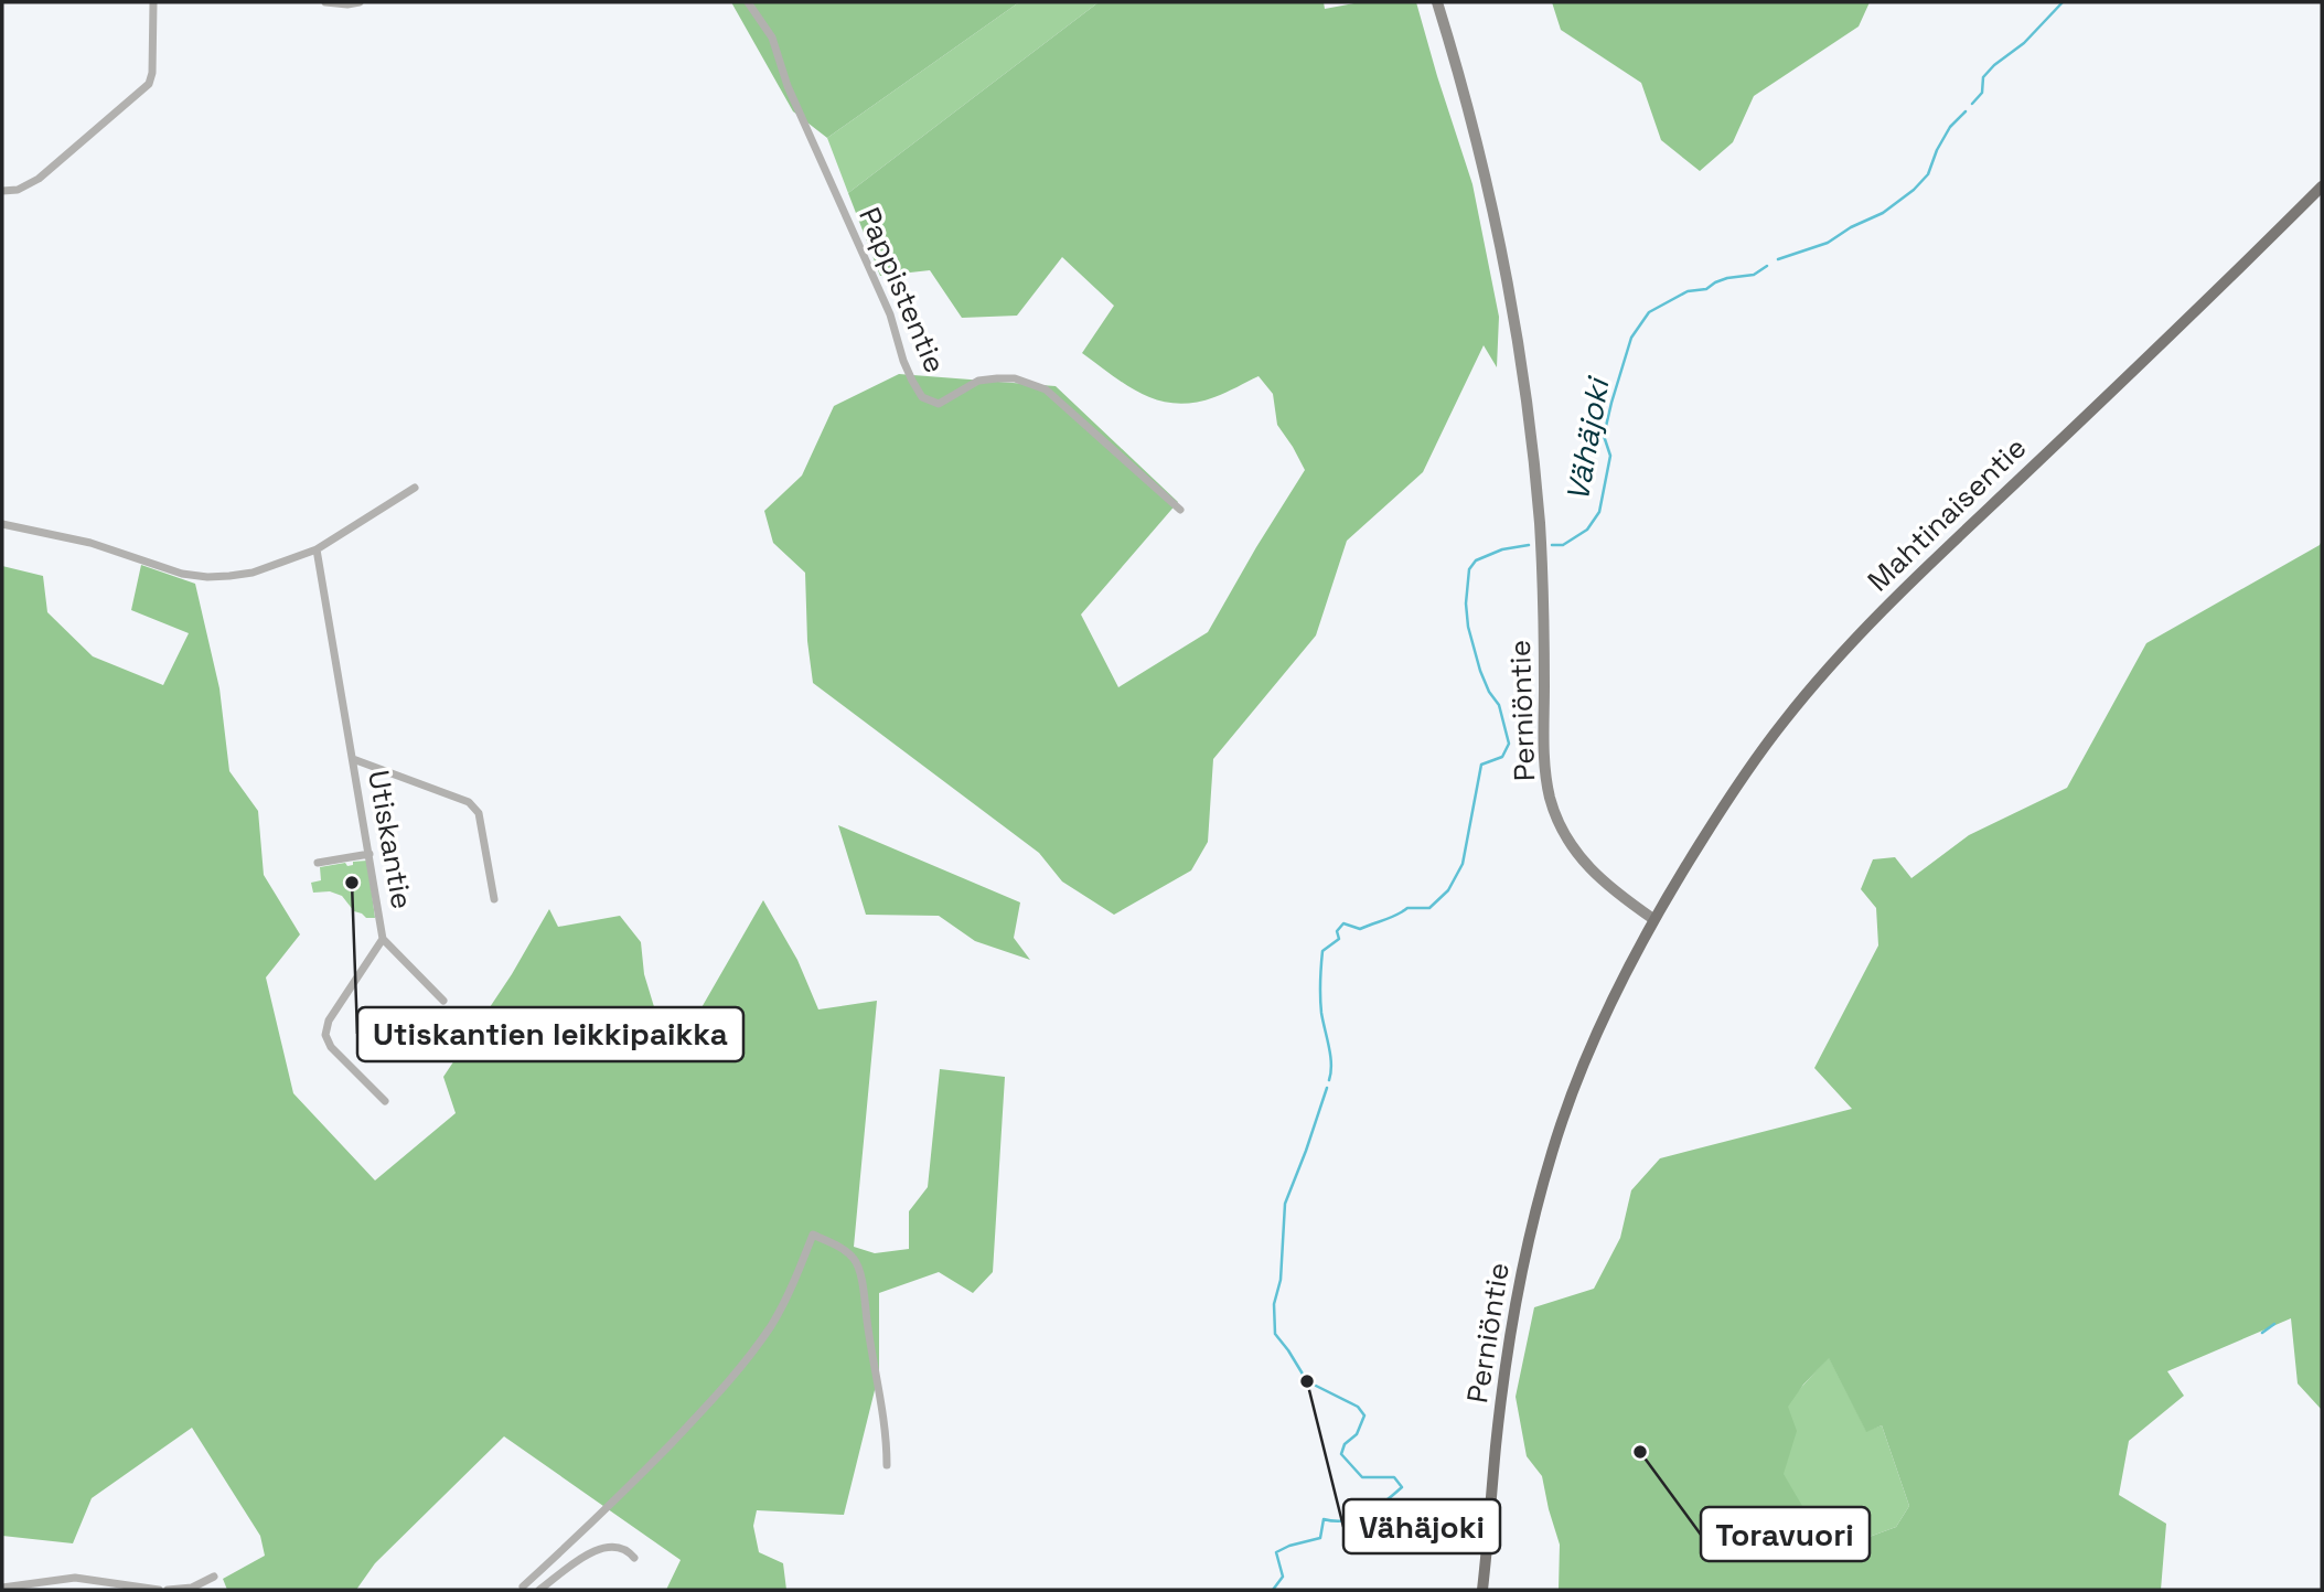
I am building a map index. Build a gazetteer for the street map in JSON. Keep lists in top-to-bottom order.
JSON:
{
  "streets": {
    "main road": ["Mahtinaisentie", "Perniöntie"],
    "street": ["Pappistentie", "Utiskantie"]
  },
  "crossings": [
    ["Mahtinaisentie", "Perniöntie"]
  ],
  "water": ["Vähäjoki"],
  "places": ["Utiskantien leikkipaikka", "Vähäjoki", "Toravuori"]
}
